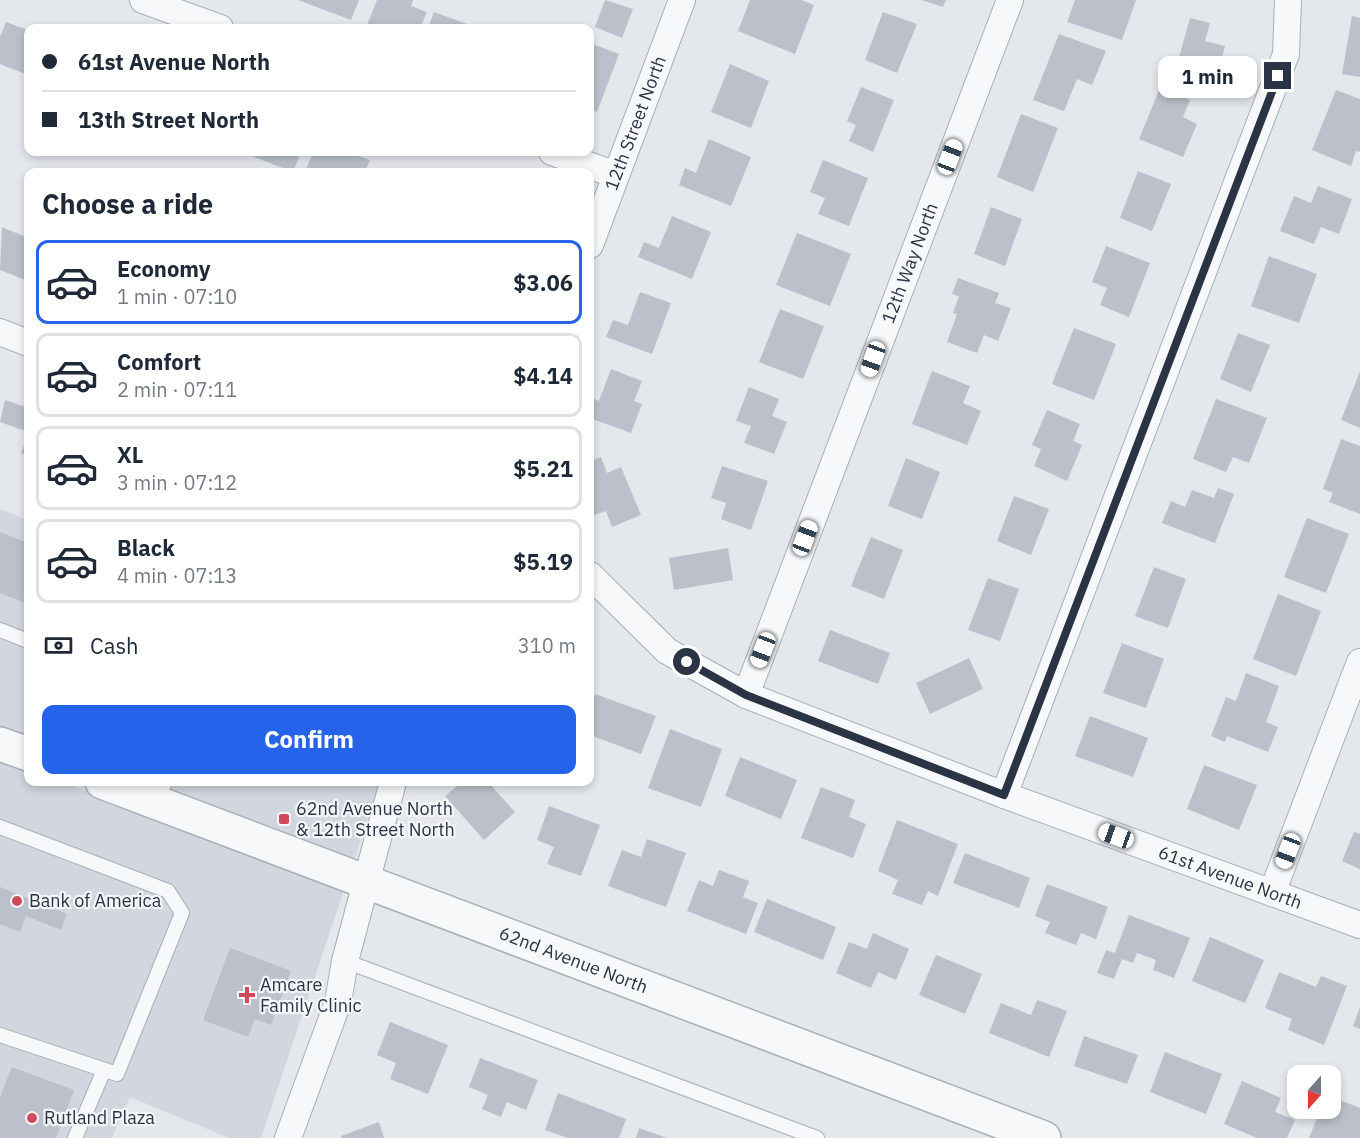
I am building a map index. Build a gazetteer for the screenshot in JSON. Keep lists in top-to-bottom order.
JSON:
{
  "streets": {
    "street": [
      "12th Street North",
      "12th Way North",
      "61st Avenue North",
      "62nd Avenue North"
    ]
  },
  "crossings": [
    ["12th Way North", "61st Avenue North"]
  ],
  "places": {
    "transit": ["62nd Avenue North & 12th Street North"],
    "other": ["Bank of America", "Rutland Plaza"],
    "health": ["Amcare Family Clinic"]
  },
  "north": "bottom",
  "page": {
    "banner": ["61st Avenue North", "13th Street North"],
    "bubble": "1 min",
    "heading": "Choose a ride",
    "list": [
      {
        "name": "Economy",
        "note": "1 min · 07:10",
        "value": "$3.06"
      },
      {
        "name": "Comfort",
        "note": "2 min · 07:11",
        "value": "$4.14"
      },
      {
        "name": "XL",
        "note": "3 min · 07:12",
        "value": "$5.21"
      },
      {
        "name": "Black",
        "note": "4 min · 07:13",
        "value": "$5.19"
      }
    ],
    "pay": ["Cash", "310 m"],
    "buttons": "Confirm"
  }
}
